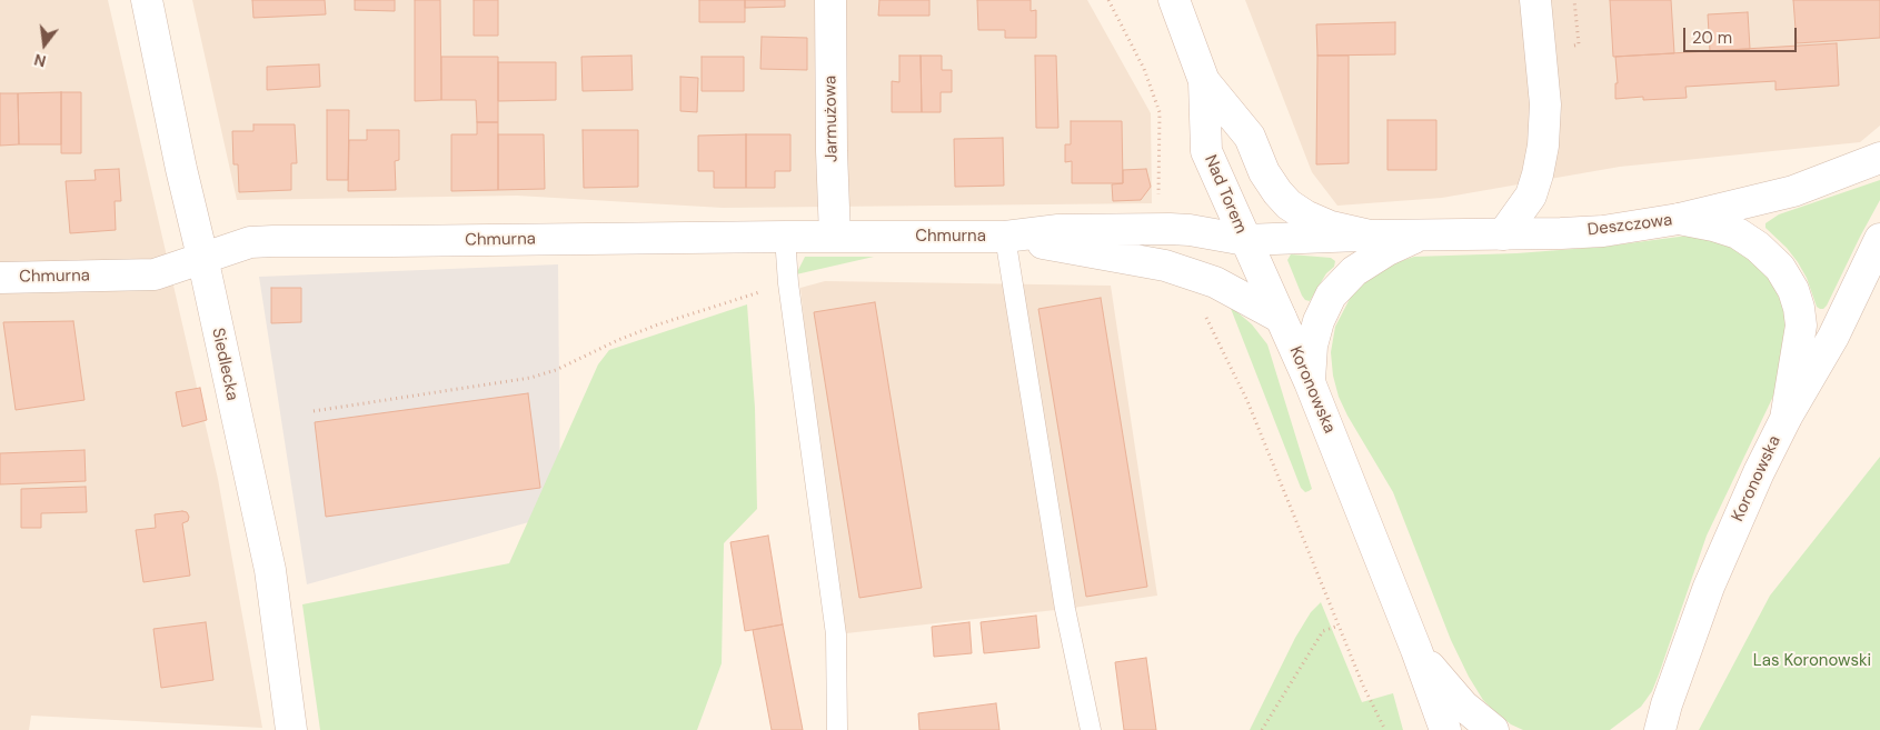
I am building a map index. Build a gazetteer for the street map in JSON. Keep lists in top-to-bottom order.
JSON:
{
  "streets": {
    "street": [
      "Jarmużowa",
      "Nad Torem",
      "Deszczowa",
      "Chmurna",
      "Siedlecka",
      "Koronowska"
    ]
  },
  "crossings": [
    ["Jarmużowa", "Chmurna"],
    ["Nad Torem", "Deszczowa"],
    ["Nad Torem", "Chmurna"],
    ["Nad Torem", "Koronowska"],
    ["Deszczowa", "Chmurna"],
    ["Chmurna", "Siedlecka"],
    ["Chmurna", "Koronowska"]
  ],
  "parks": ["Las Koronowski"],
  "scale_bar": "20 m",
  "north": "bottom"
}
